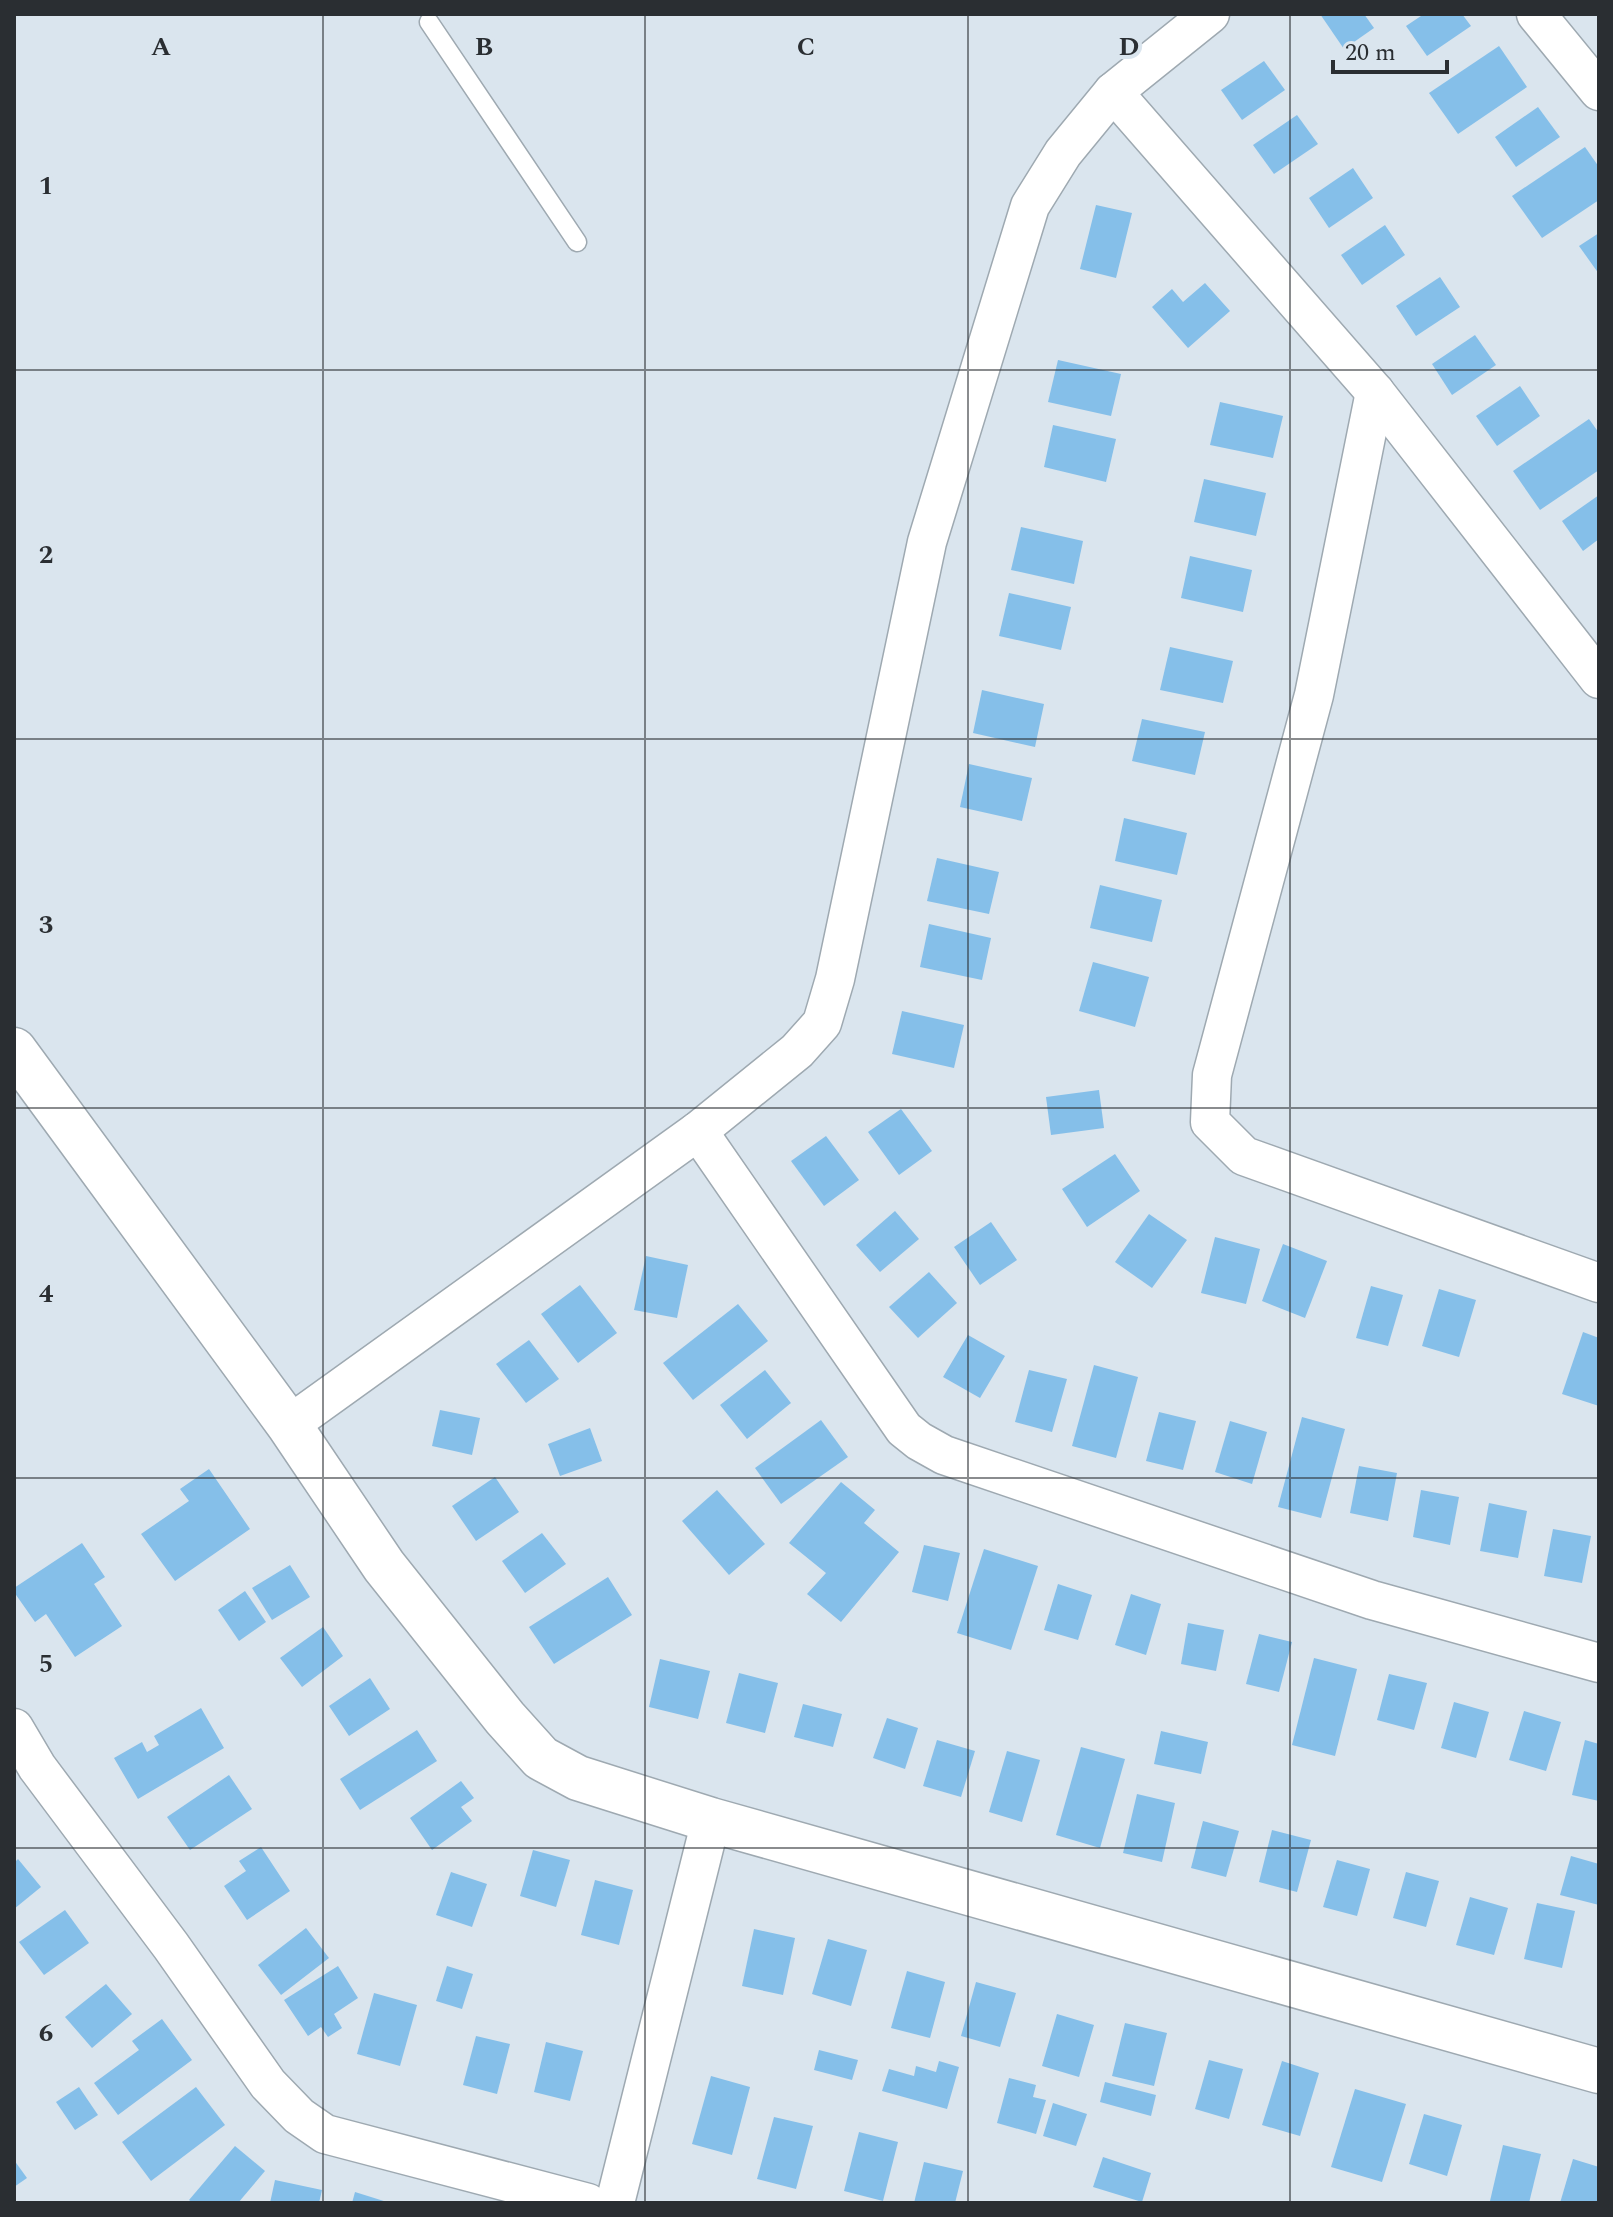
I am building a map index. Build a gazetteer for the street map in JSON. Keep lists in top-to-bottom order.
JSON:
{
  "scale_bar": "20 m",
  "grid": {
    "columns": [
      "A",
      "B",
      "C",
      "D"
    ],
    "rows": [
      "1",
      "2",
      "3",
      "4",
      "5",
      "6"
    ]
  }
}
